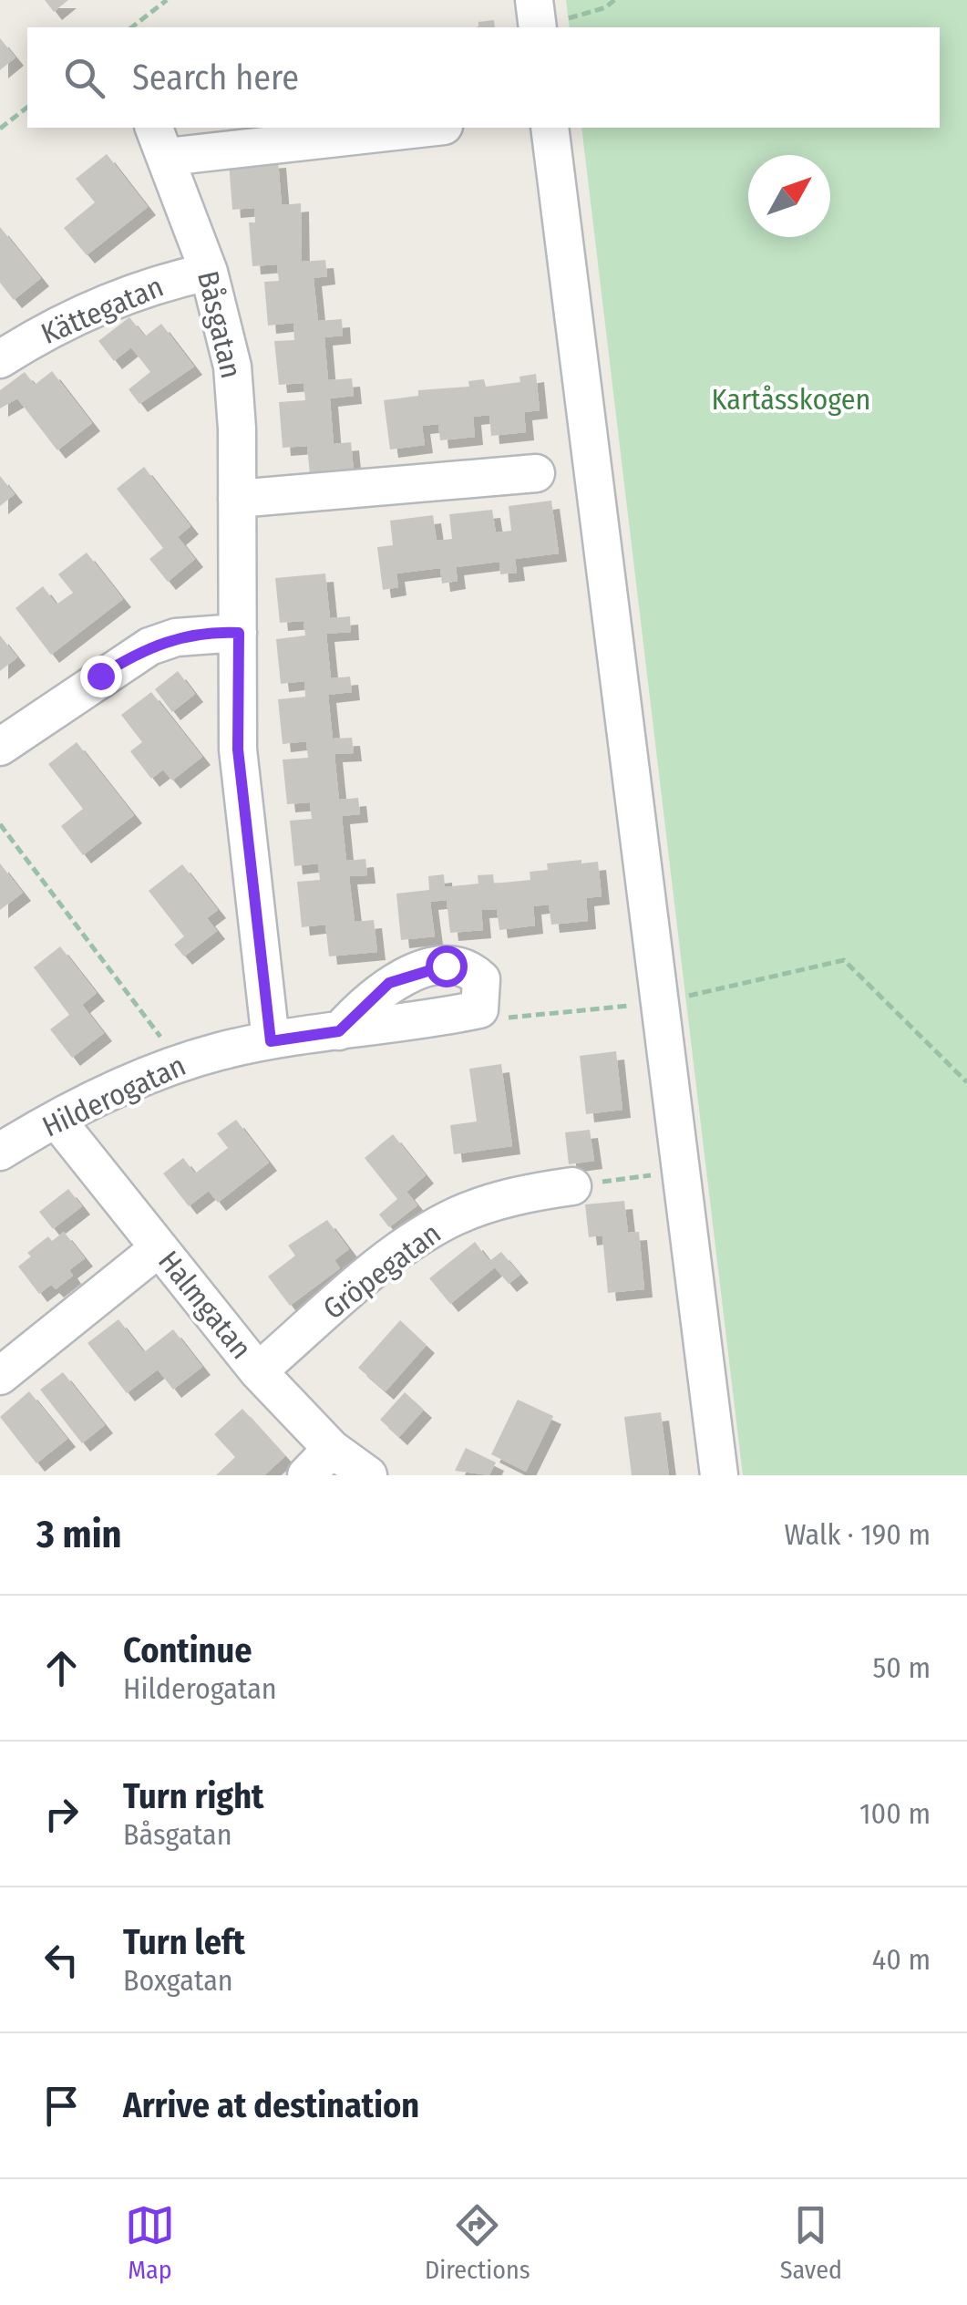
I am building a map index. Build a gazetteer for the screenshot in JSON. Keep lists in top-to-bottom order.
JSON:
{
  "streets": {
    "street": [
      "Kättegatan",
      "Båsgatan",
      "Hilderogatan",
      "Gröpegatan",
      "Halmgatan"
    ]
  },
  "crossings": [
    ["Kättegatan", "Båsgatan"],
    ["Båsgatan", "Hilderogatan"],
    ["Hilderogatan", "Halmgatan"],
    ["Gröpegatan", "Halmgatan"]
  ],
  "parks": ["Kartåsskogen"],
  "north": "top right",
  "page": {
    "search": "Search here",
    "heading": ["3 min", "Walk · 190 m"],
    "list": [
      ["Continue", "Hilderogatan", "50 m"],
      ["Turn right", "Båsgatan", "100 m"],
      ["Turn left", "Boxgatan", "40 m"],
      "Arrive at destination"
    ],
    "nav": ["Map", "Directions", "Saved"]
  }
}
